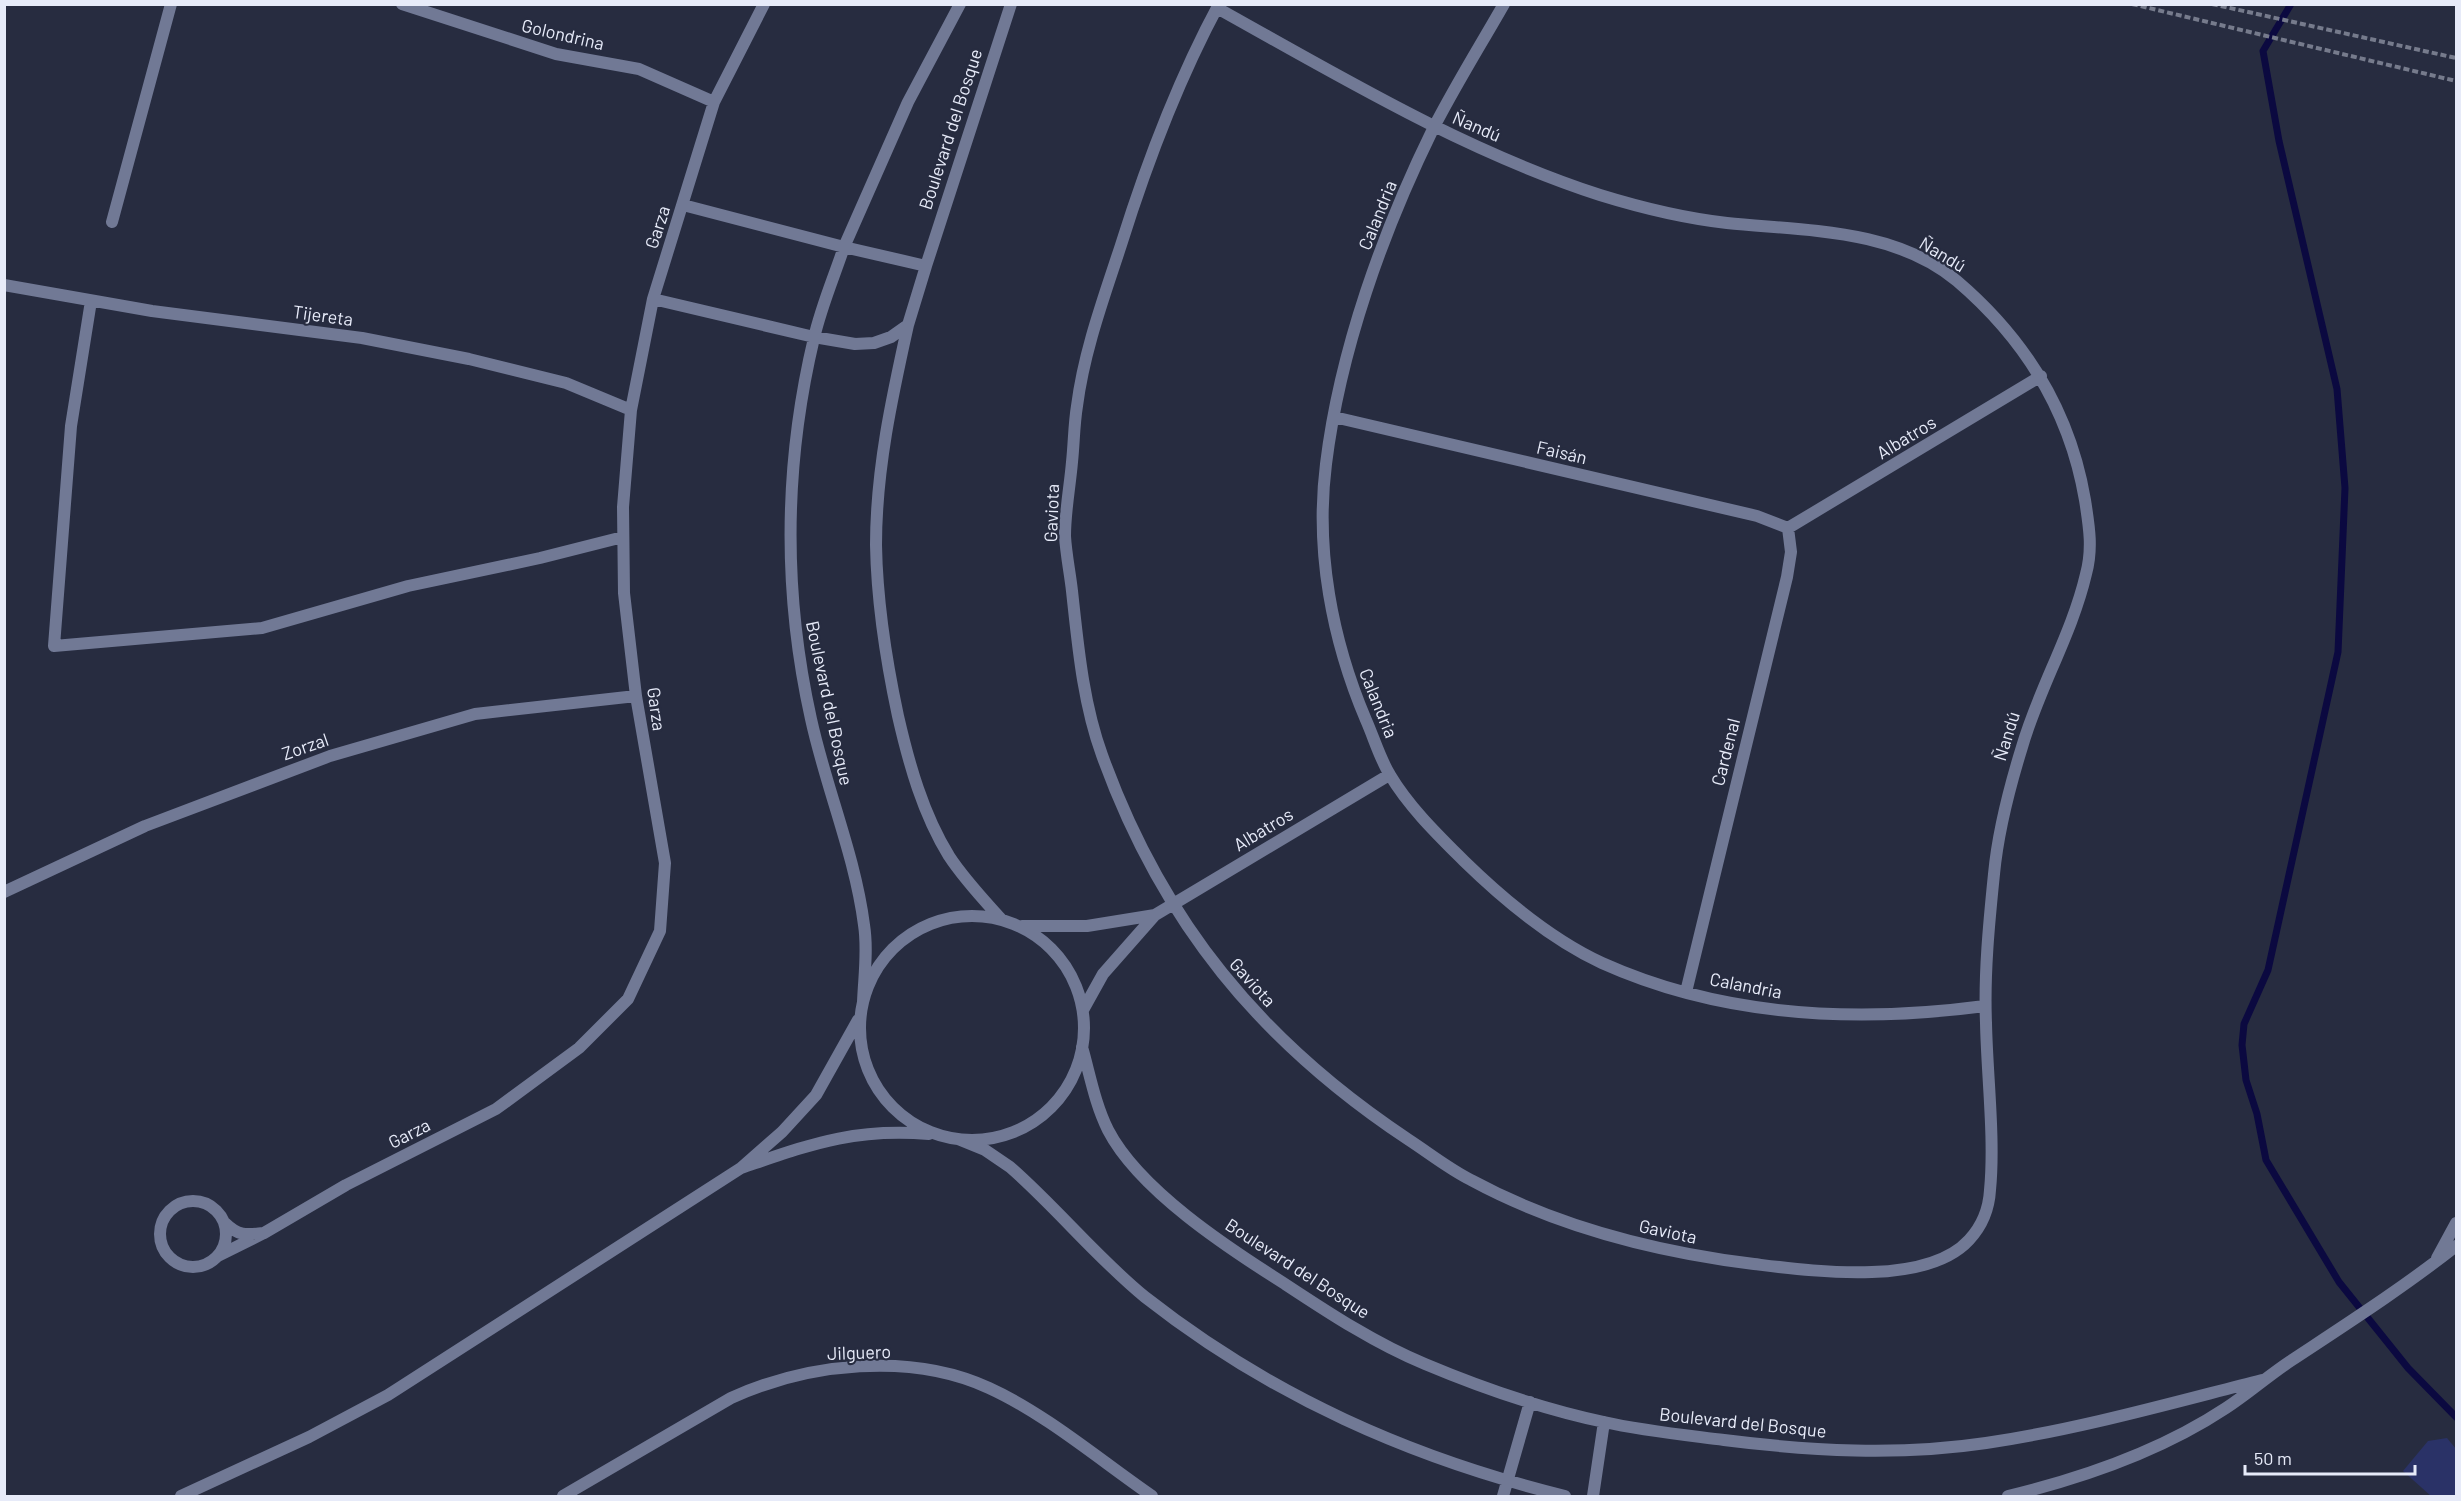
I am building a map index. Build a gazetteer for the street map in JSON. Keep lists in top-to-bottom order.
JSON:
{
  "streets": {
    "street": [
      "Golondrina",
      "Ñandú",
      "Boulevard del Bosque",
      "Calandria",
      "Garza",
      "Tijereta",
      "Albatros",
      "Faisán",
      "Gaviota",
      "Zorzal",
      "Cardenal",
      "Jilguero"
    ]
  },
  "crossings": [
    ["Golondrina", "Garza"],
    ["Ñandú", "Calandria"],
    ["Ñandú", "Albatros"],
    ["Ñandú", "Gaviota"],
    ["Calandria", "Albatros"],
    ["Calandria", "Faisán"],
    ["Calandria", "Gaviota"],
    ["Calandria", "Cardenal"],
    ["Garza", "Tijereta"],
    ["Garza", "Zorzal"],
    ["Albatros", "Faisán"],
    ["Albatros", "Gaviota"],
    ["Albatros", "Cardenal"],
    ["Faisán", "Cardenal"]
  ],
  "scale_bar": "50 m"
}
